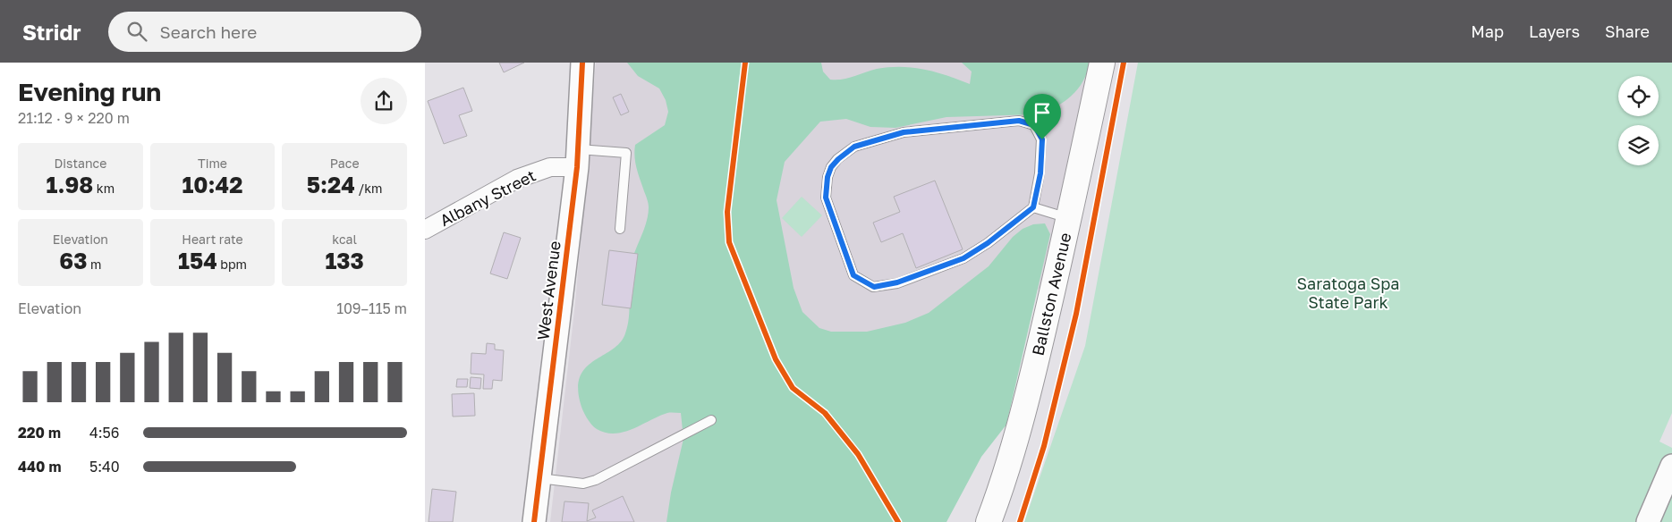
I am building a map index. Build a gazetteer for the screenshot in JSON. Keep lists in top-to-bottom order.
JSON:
{
  "streets": {
    "highway": ["Ballston Avenue"],
    "street": ["Albany Street", "West Avenue"]
  },
  "crossings": [
    ["Albany Street", "West Avenue"]
  ],
  "parks": ["Saratoga Spa State Park"],
  "page": {
    "header": "Stridr",
    "search": "Search here",
    "nav": ["Map", "Layers", "Share"],
    "heading": ["Evening run", "21:12 · 9 × 220 m"],
    "stats": [
      ["Distance", "1.98 km"],
      ["Time", "10:42"],
      ["Pace", "5:24 /km"],
      ["Elevation", "63 m"],
      ["Heart rate", "154 bpm"],
      ["kcal", "133"]
    ],
    "chart": ["Elevation", "109–115 m"],
    "list": [
      {
        "name": "220 m",
        "note": "4:56"
      },
      {
        "name": "440 m",
        "note": "5:40"
      }
    ]
  }
}
